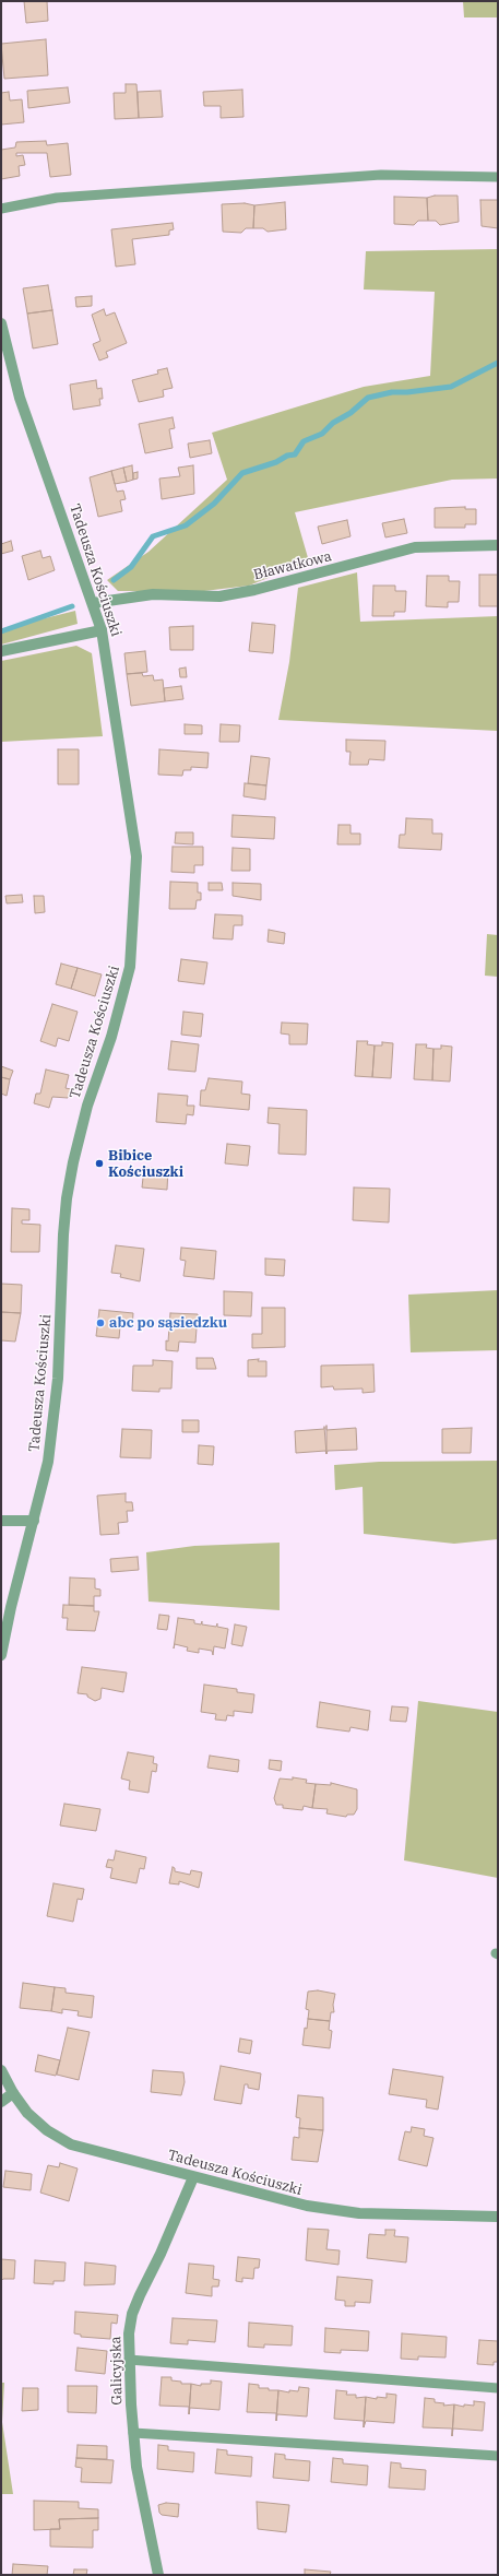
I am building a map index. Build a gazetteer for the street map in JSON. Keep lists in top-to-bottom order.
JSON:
{
  "streets": {
    "street": ["Bławatkowa", "Tadeusza Kościuszki", "Galicyjska"]
  },
  "crossings": [
    ["Bławatkowa", "Tadeusza Kościuszki"],
    ["Tadeusza Kościuszki", "Galicyjska"]
  ],
  "places": ["Bibice Kościuszki", "abc po sąsiedzku"]
}
